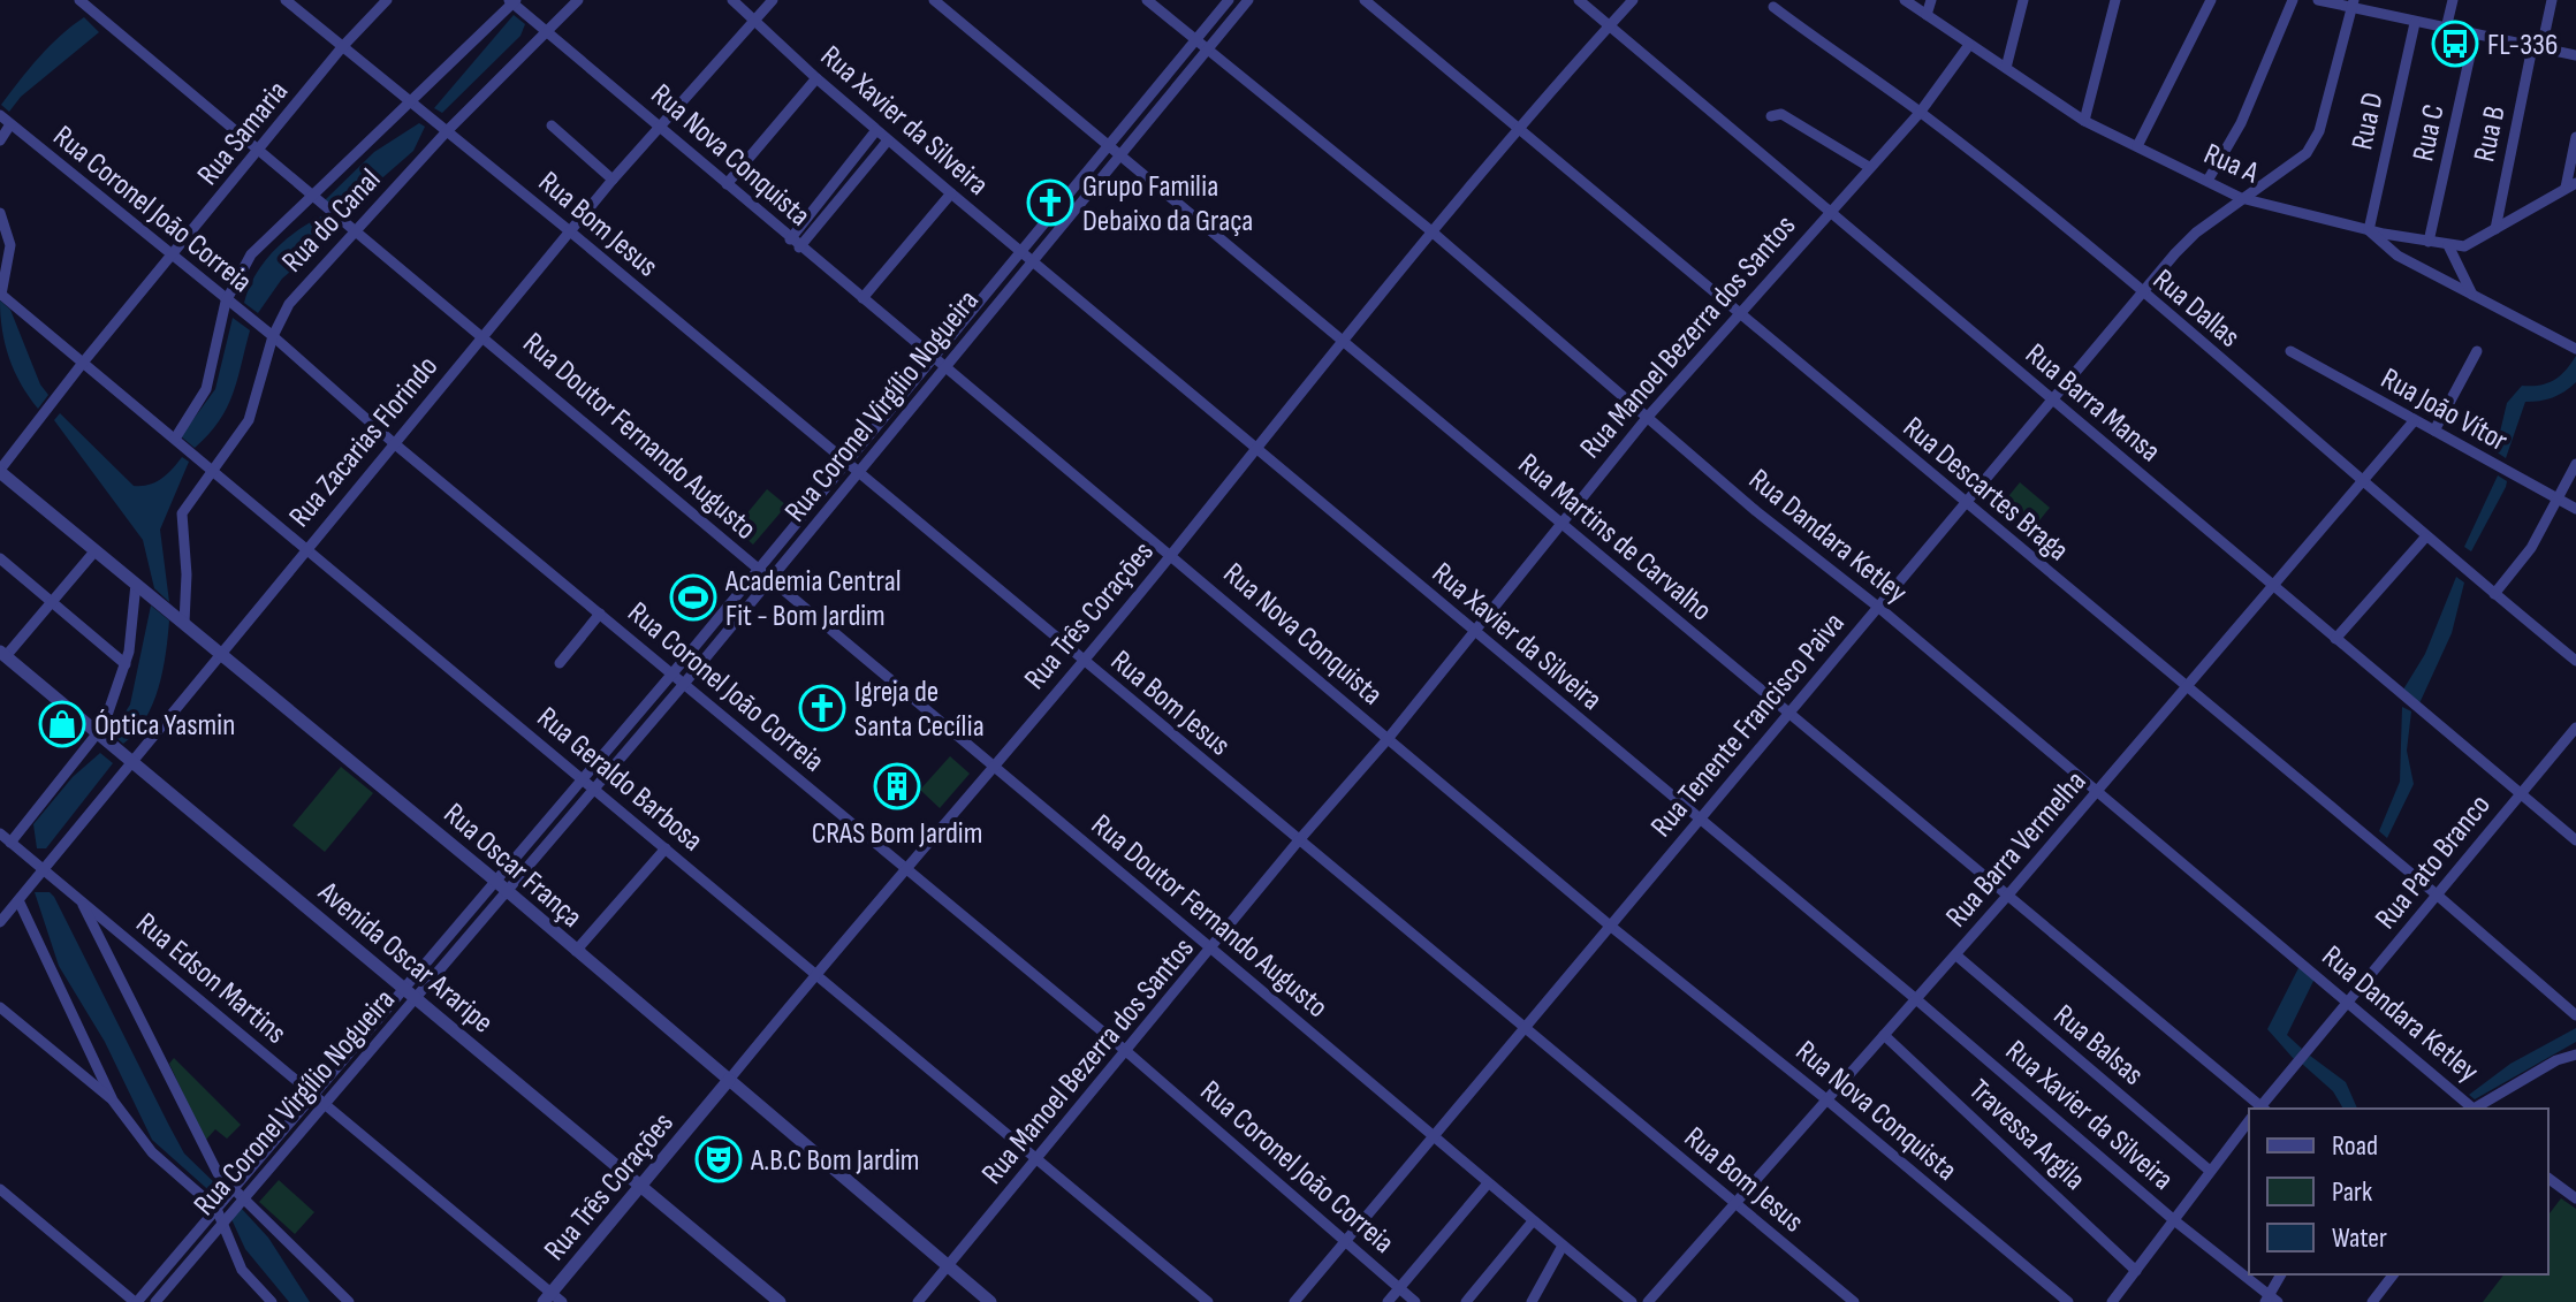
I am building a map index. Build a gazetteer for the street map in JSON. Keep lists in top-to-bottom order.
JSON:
{
  "streets": {
    "street": [
      "Rua Xavier da Silveira",
      "Rua D",
      "Rua Samaria",
      "Rua C",
      "Rua B",
      "Rua Nova Conquista",
      "Rua A",
      "Rua Coronel João Correia",
      "Rua do Canal",
      "Rua Bom Jesus",
      "Rua Dallas",
      "Rua Manoel Bezerra dos Santos",
      "Rua Barra Mansa",
      "Rua Coronel Virgílio Nogueira",
      "Rua João Vítor",
      "Rua Doutor Fernando Augusto",
      "Rua Zacarias Florindo",
      "Rua Descartes Braga",
      "Rua Dandara Ketley",
      "Rua Martins de Carvalho",
      "Rua Três Corações",
      "Rua Tenente Francisco Paiva",
      "Rua Geraldo Barbosa",
      "Rua Barra Vermelha",
      "Rua Pato Branco",
      "Rua Oscar França",
      "Avenida Oscar Araripe",
      "Rua Edson Martins",
      "Rua Balsas",
      "Travessa Argila"
    ]
  },
  "crossings": [
    ["Rua Xavier da Silveira", "Rua Manoel Bezerra dos Santos"],
    ["Rua Xavier da Silveira", "Rua Coronel Virgílio Nogueira"],
    ["Rua Xavier da Silveira", "Rua Zacarias Florindo"],
    ["Rua Xavier da Silveira", "Rua Três Corações"],
    ["Rua Xavier da Silveira", "Rua Tenente Francisco Paiva"],
    ["Rua Xavier da Silveira", "Rua Barra Vermelha"],
    ["Rua D", "Rua A"],
    ["Rua Samaria", "Rua Coronel João Correia"],
    ["Rua Samaria", "Rua Bom Jesus"],
    ["Rua Samaria", "Rua Doutor Fernando Augusto"],
    ["Rua Samaria", "Rua Geraldo Barbosa"],
    ["Rua Samaria", "Rua Oscar França"],
    ["Rua C", "Rua A"],
    ["Rua B", "Rua A"],
    ["Rua Nova Conquista", "Rua do Canal"],
    ["Rua Nova Conquista", "Rua Manoel Bezerra dos Santos"],
    ["Rua Nova Conquista", "Rua Coronel Virgílio Nogueira"],
    ["Rua Nova Conquista", "Rua Zacarias Florindo"],
    ["Rua Nova Conquista", "Rua Três Corações"],
    ["Rua Nova Conquista", "Rua Tenente Francisco Paiva"],
    ["Rua Nova Conquista", "Rua Barra Vermelha"],
    ["Rua A", "Rua Manoel Bezerra dos Santos"],
    ["Rua A", "Rua Tenente Francisco Paiva"],
    ["Rua Coronel João Correia", "Rua do Canal"],
    ["Rua Coronel João Correia", "Rua Manoel Bezerra dos Santos"],
    ["Rua Coronel João Correia", "Rua Coronel Virgílio Nogueira"],
    ["Rua Coronel João Correia", "Rua Zacarias Florindo"],
    ["Rua Coronel João Correia", "Rua Três Corações"],
    ["Rua Coronel João Correia", "Rua Tenente Francisco Paiva"],
    ["Rua do Canal", "Rua Bom Jesus"],
    ["Rua do Canal", "Rua Doutor Fernando Augusto"],
    ["Rua do Canal", "Rua Geraldo Barbosa"],
    ["Rua do Canal", "Rua Oscar França"],
    ["Rua Bom Jesus", "Rua Manoel Bezerra dos Santos"],
    ["Rua Bom Jesus", "Rua Coronel Virgílio Nogueira"],
    ["Rua Bom Jesus", "Rua Zacarias Florindo"],
    ["Rua Bom Jesus", "Rua Três Corações"],
    ["Rua Bom Jesus", "Rua Tenente Francisco Paiva"],
    ["Rua Bom Jesus", "Rua Barra Vermelha"],
    ["Rua Dallas", "Rua Manoel Bezerra dos Santos"],
    ["Rua Dallas", "Rua Tenente Francisco Paiva"],
    ["Rua Dallas", "Rua Barra Vermelha"],
    ["Rua Manoel Bezerra dos Santos", "Rua Barra Mansa"],
    ["Rua Manoel Bezerra dos Santos", "Rua Doutor Fernando Augusto"],
    ["Rua Manoel Bezerra dos Santos", "Rua Descartes Braga"],
    ["Rua Manoel Bezerra dos Santos", "Rua Dandara Ketley"],
    ["Rua Manoel Bezerra dos Santos", "Rua Martins de Carvalho"],
    ["Rua Manoel Bezerra dos Santos", "Rua Geraldo Barbosa"],
    ["Rua Manoel Bezerra dos Santos", "Rua Oscar França"],
    ["Rua Barra Mansa", "Rua Três Corações"],
    ["Rua Barra Mansa", "Rua Tenente Francisco Paiva"],
    ["Rua Barra Mansa", "Rua Barra Vermelha"],
    ["Rua Barra Mansa", "Rua Pato Branco"],
    ["Rua Coronel Virgílio Nogueira", "Rua Doutor Fernando Augusto"],
    ["Rua Coronel Virgílio Nogueira", "Rua Dandara Ketley"],
    ["Rua Coronel Virgílio Nogueira", "Rua Martins de Carvalho"],
    ["Rua Coronel Virgílio Nogueira", "Rua Geraldo Barbosa"],
    ["Rua Coronel Virgílio Nogueira", "Rua Oscar França"],
    ["Rua Coronel Virgílio Nogueira", "Avenida Oscar Araripe"],
    ["Rua Coronel Virgílio Nogueira", "Rua Edson Martins"],
    ["Rua João Vítor", "Rua Barra Vermelha"],
    ["Rua Doutor Fernando Augusto", "Rua Zacarias Florindo"],
    ["Rua Doutor Fernando Augusto", "Rua Três Corações"],
    ["Rua Doutor Fernando Augusto", "Rua Tenente Francisco Paiva"],
    ["Rua Zacarias Florindo", "Rua Geraldo Barbosa"],
    ["Rua Zacarias Florindo", "Rua Oscar França"],
    ["Rua Zacarias Florindo", "Avenida Oscar Araripe"],
    ["Rua Zacarias Florindo", "Rua Edson Martins"],
    ["Rua Descartes Braga", "Rua Três Corações"],
    ["Rua Descartes Braga", "Rua Tenente Francisco Paiva"],
    ["Rua Descartes Braga", "Rua Barra Vermelha"],
    ["Rua Descartes Braga", "Rua Pato Branco"],
    ["Rua Dandara Ketley", "Rua Três Corações"],
    ["Rua Dandara Ketley", "Rua Tenente Francisco Paiva"],
    ["Rua Dandara Ketley", "Rua Barra Vermelha"],
    ["Rua Dandara Ketley", "Rua Pato Branco"],
    ["Rua Martins de Carvalho", "Rua Três Corações"],
    ["Rua Martins de Carvalho", "Rua Tenente Francisco Paiva"],
    ["Rua Martins de Carvalho", "Rua Barra Vermelha"],
    ["Rua Três Corações", "Rua Geraldo Barbosa"],
    ["Rua Três Corações", "Rua Oscar França"],
    ["Rua Três Corações", "Avenida Oscar Araripe"],
    ["Rua Três Corações", "Rua Edson Martins"],
    ["Rua Barra Vermelha", "Rua Balsas"],
    ["Rua Barra Vermelha", "Travessa Argila"]
  ],
  "places": {
    "bus stop": ["FL-336"],
    "church": ["Grupo Familia Debaixo da Graça", "Igreja de Santa Cecília"],
    "sports": ["Academia Central Fit - Bom Jardim"],
    "shop": ["Óptica Yasmin"],
    "building": ["CRAS Bom Jardim"],
    "theatre": ["A.B.C Bom Jardim"]
  },
  "legend": ["Road", "Park", "Water"]
}
